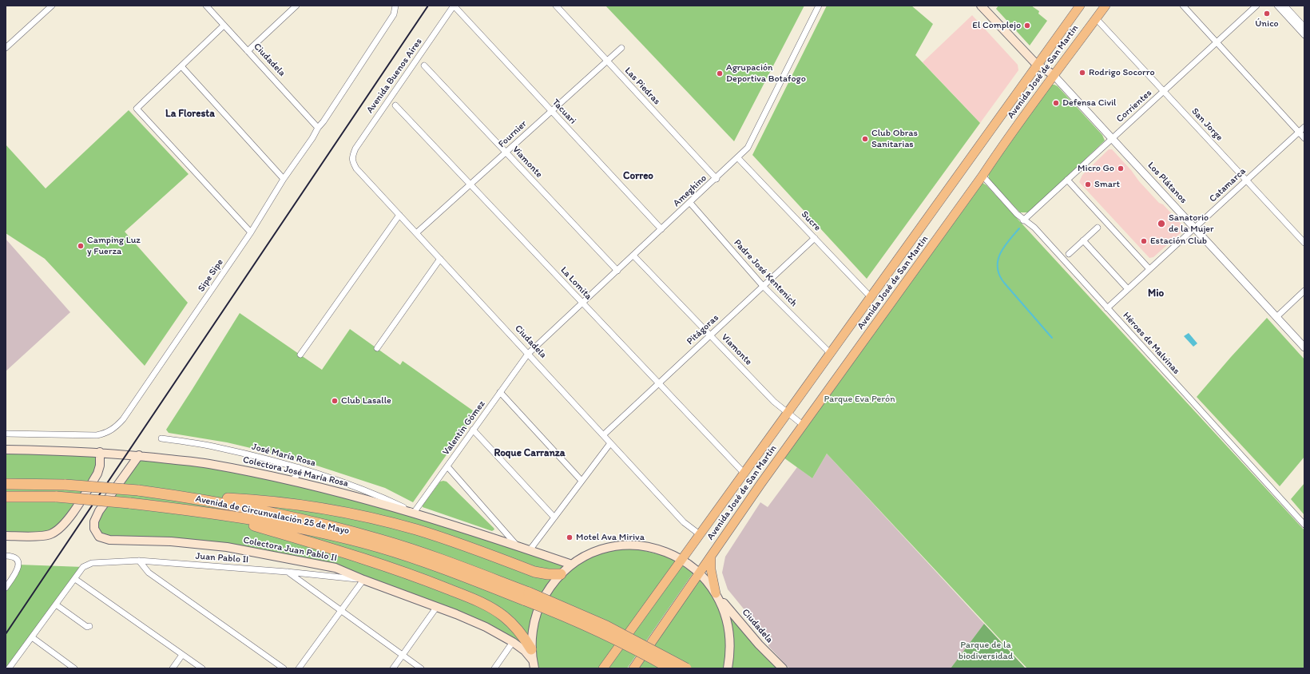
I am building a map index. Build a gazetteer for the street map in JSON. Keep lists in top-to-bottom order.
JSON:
{
  "streets": {
    "highway": ["Avenida de Circunvalación 25 de Mayo"],
    "main road": [
      "Ciudadela",
      "Avenida José de San Martín",
      "Los Plátanos",
      "Colectora José María Rosa",
      "Colectora Juan Pablo II"
    ],
    "street": [
      "Avenida Buenos Aires",
      "Las Piedras",
      "Corrientes",
      "Tacuari",
      "San Jorge",
      "Fournier",
      "Viamonte",
      "Catamarca",
      "Ameghino",
      "Sucre",
      "Padre José Kentenich",
      "Sipe Sipe",
      "La Lomita",
      "Pitágoras",
      "Héroes de Malvinas",
      "Valentín Gómez",
      "José María Rosa",
      "Juan Pablo II"
    ]
  },
  "crossings": [
    ["Ciudadela", "Avenida José de San Martín"],
    ["Ciudadela", "Avenida Buenos Aires"],
    ["Ciudadela", "Fournier"],
    ["Ciudadela", "Ameghino"],
    ["Ciudadela", "Sipe Sipe"],
    ["Ciudadela", "Pitágoras"],
    ["Ciudadela", "Valentín Gómez"],
    ["Avenida José de San Martín", "San Jorge"],
    ["Avenida José de San Martín", "Viamonte"],
    ["Avenida José de San Martín", "Los Plátanos"],
    ["Avenida José de San Martín", "Sucre"],
    ["Avenida José de San Martín", "Padre José Kentenich"],
    ["Avenida José de San Martín", "La Lomita"],
    ["Avenida José de San Martín", "Héroes de Malvinas"],
    ["Avenida Buenos Aires", "Tacuari"],
    ["Las Piedras", "Fournier"],
    ["Las Piedras", "Ameghino"],
    ["Corrientes", "San Jorge"],
    ["Corrientes", "Los Plátanos"],
    ["Corrientes", "Héroes de Malvinas"],
    ["Tacuari", "Fournier"],
    ["Tacuari", "Ameghino"],
    ["San Jorge", "Catamarca"],
    ["Fournier", "Viamonte"],
    ["Fournier", "La Lomita"],
    ["Viamonte", "Ameghino"],
    ["Viamonte", "Pitágoras"],
    ["Los Plátanos", "Catamarca"],
    ["Catamarca", "Héroes de Malvinas"],
    ["Ameghino", "Sucre"],
    ["Ameghino", "Padre José Kentenich"],
    ["Ameghino", "La Lomita"],
    ["Ameghino", "Valentín Gómez"],
    ["Sucre", "Pitágoras"],
    ["Padre José Kentenich", "Pitágoras"],
    ["La Lomita", "Pitágoras"],
    ["Valentín Gómez", "José María Rosa"],
    ["Valentín Gómez", "Colectora José María Rosa"],
    ["José María Rosa", "Colectora José María Rosa"],
    ["Colectora José María Rosa", "Colectora Juan Pablo II"],
    ["Colectora Juan Pablo II", "Juan Pablo II"]
  ],
  "districts": [
    "La Floresta",
    "Correo",
    "Mio",
    "Roque Carranza"
  ],
  "parks": ["Parque Eva Perón", "Parque de la biodiversidad"],
  "places": [
    "Único",
    "El Complejo",
    "Rodrigo Socorro",
    "Agrupación Deportiva Botafogo",
    "Defensa Civil",
    "Club Obras Sanitarias",
    "Micro Go",
    "Smart",
    "Sanatorio de la Mujer",
    "Estación Club",
    "Camping Luz y Fuerza",
    "Club Lasalle",
    "Motel Ava Miriva"
  ]
}
